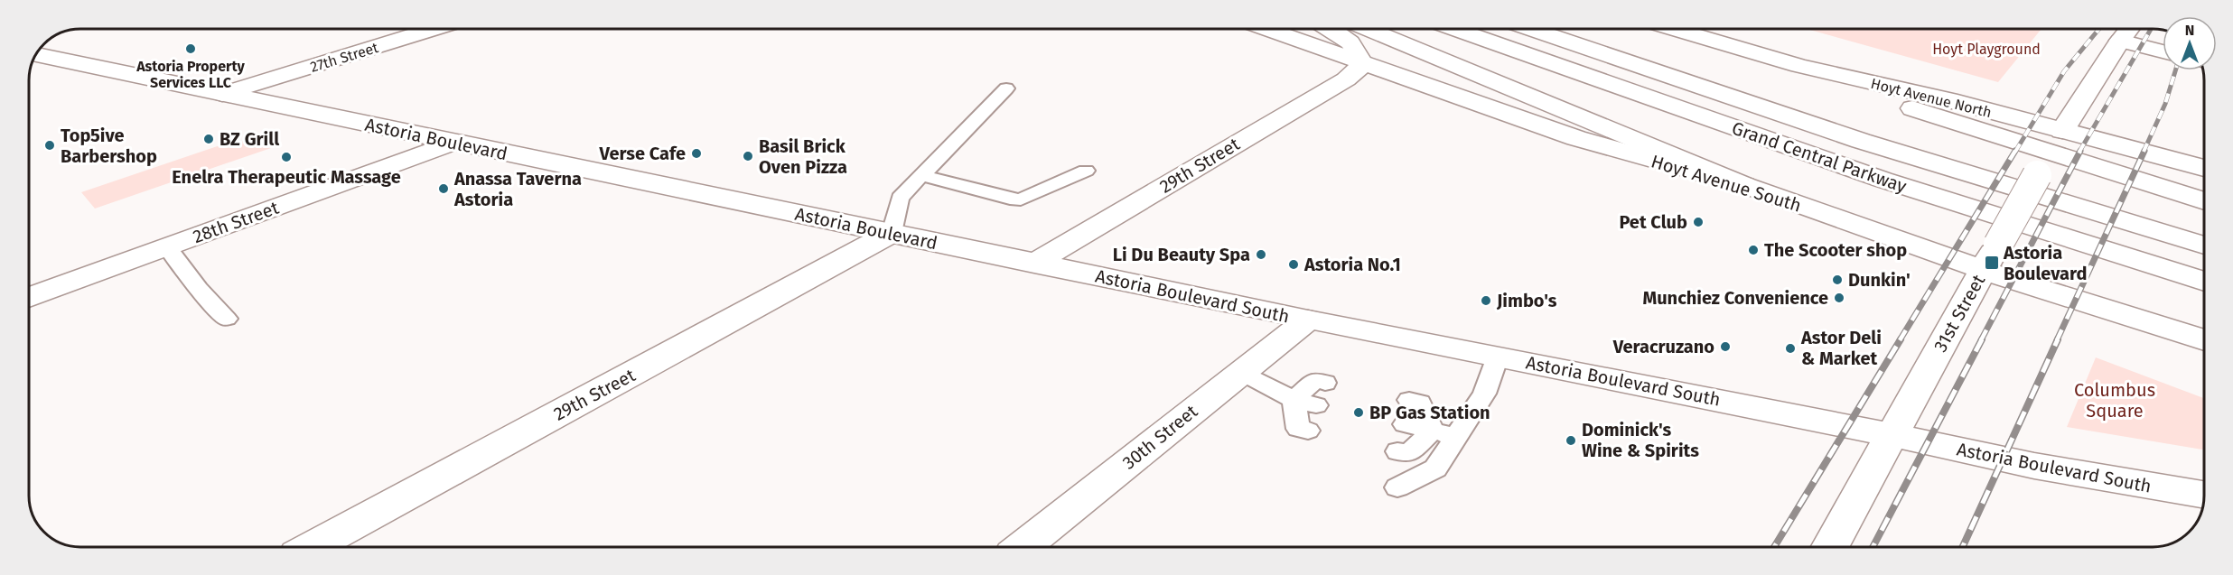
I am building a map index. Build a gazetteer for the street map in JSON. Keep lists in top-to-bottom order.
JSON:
{
  "streets": {
    "main road": [
      "27th Street",
      "Hoyt Avenue North",
      "Astoria Boulevard",
      "Grand Central Parkway",
      "29th Street",
      "Hoyt Avenue South",
      "28th Street",
      "Astoria Boulevard South",
      "31st Street",
      "30th Street"
    ]
  },
  "crossings": [
    ["27th Street", "Astoria Boulevard"],
    ["Hoyt Avenue North", "31st Street"],
    ["Astoria Boulevard", "29th Street"],
    ["Astoria Boulevard", "28th Street"],
    ["Astoria Boulevard", "Astoria Boulevard South"],
    ["29th Street", "Hoyt Avenue South"],
    ["29th Street", "Astoria Boulevard South"],
    ["Hoyt Avenue South", "31st Street"],
    ["Astoria Boulevard South", "31st Street"],
    ["Astoria Boulevard South", "30th Street"]
  ],
  "parks": ["Hoyt Playground", "Columbus Square"],
  "places": {
    "other": [
      "Astoria Property Services LLC",
      "BZ Grill",
      "Top5ive Barbershop",
      "Verse Cafe",
      "Basil Brick Oven Pizza",
      "Enelra Therapeutic Massage",
      "Anassa Taverna Astoria",
      "Pet Club",
      "The Scooter shop",
      "Li Du Beauty Spa",
      "Astoria No.1",
      "Dunkin'",
      "Munchiez Convenience",
      "Jimbo's",
      "Veracruzano",
      "Astor Deli & Market",
      "BP Gas Station",
      "Dominick's Wine & Spirits"
    ],
    "transit": ["Astoria Boulevard"]
  },
  "north": "top"
}
